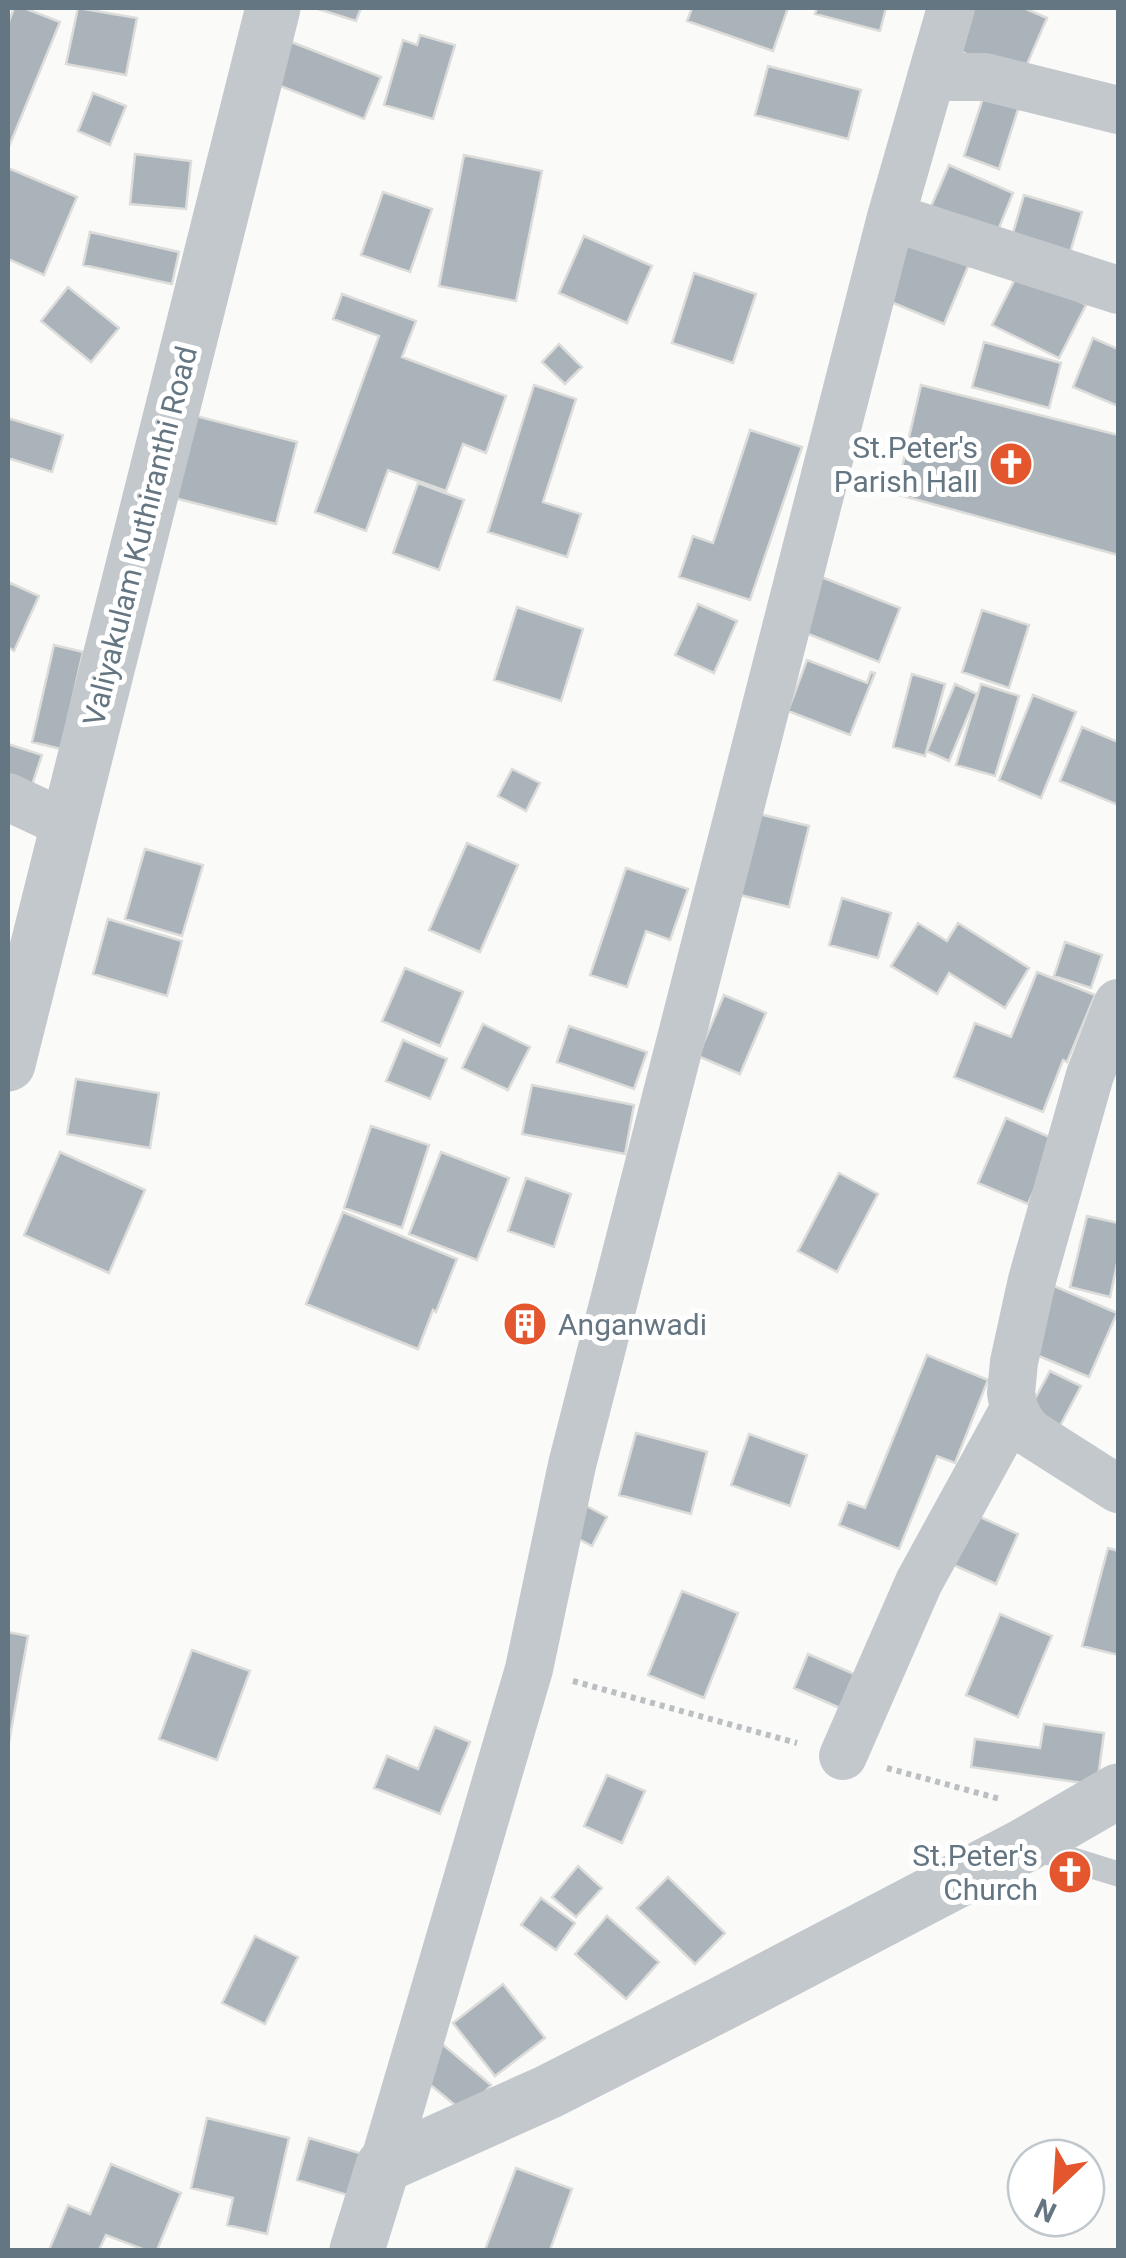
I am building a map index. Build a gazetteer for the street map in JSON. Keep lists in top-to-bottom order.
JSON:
{
  "streets": {
    "street": ["Valiyakulam Kuthiranthi Road"]
  },
  "places": {
    "church": ["St.Peter's Parish Hall", "St.Peter's Church"],
    "building": ["Anganwadi"]
  },
  "north": "bottom left"
}
